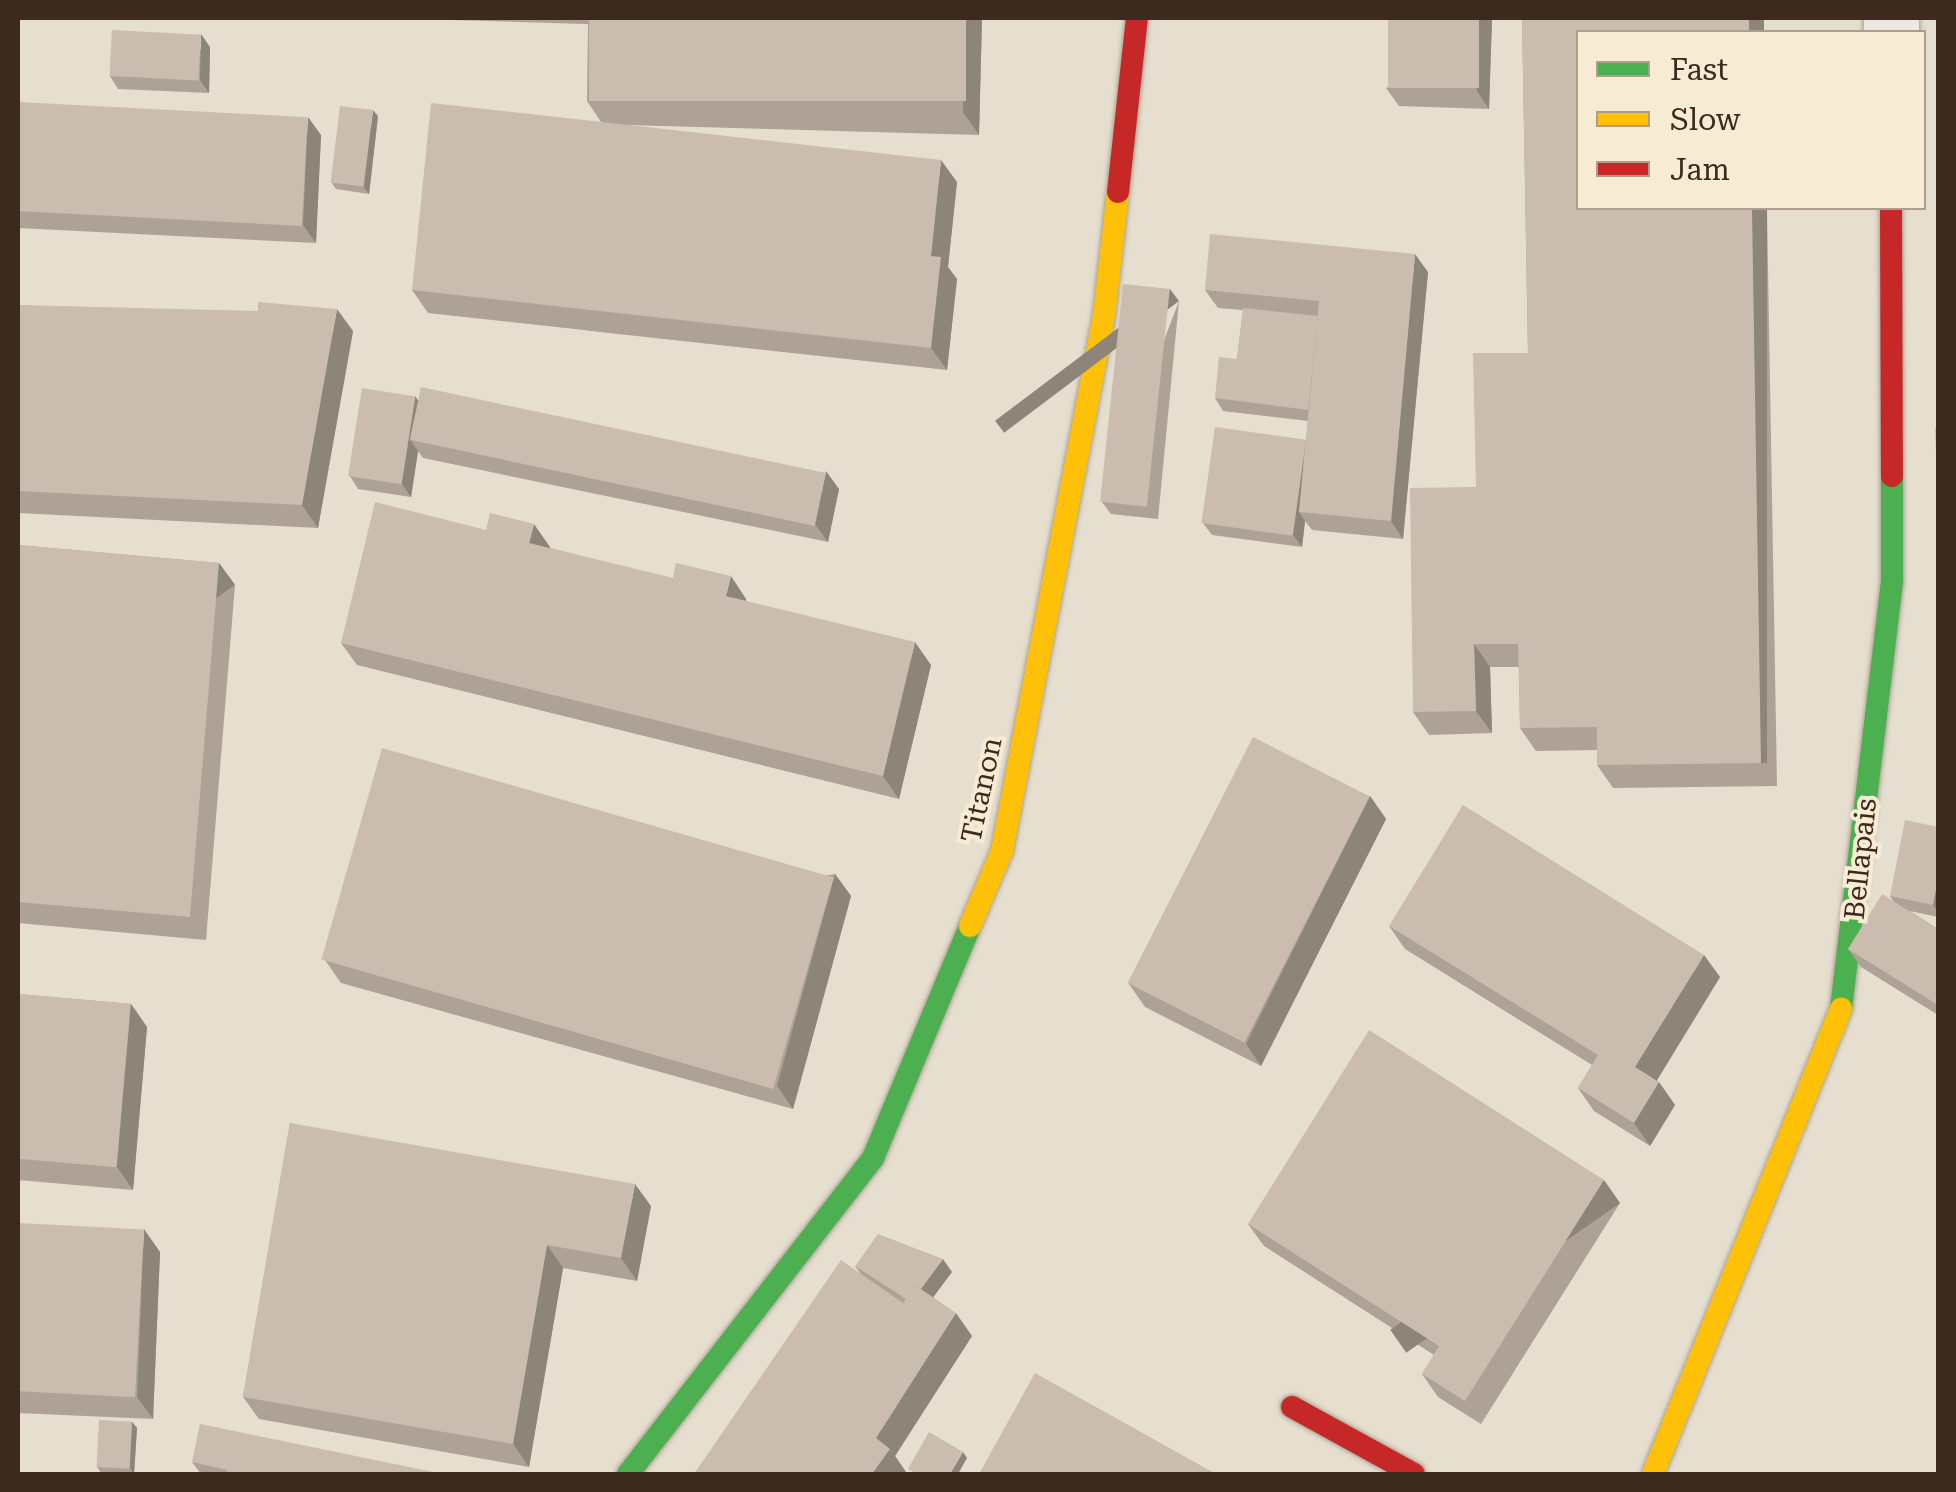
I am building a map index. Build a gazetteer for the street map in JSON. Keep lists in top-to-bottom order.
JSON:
{
  "streets": {
    "street": ["Titanon", "Bellapais"]
  },
  "legend": ["Fast", "Slow", "Jam"]
}
